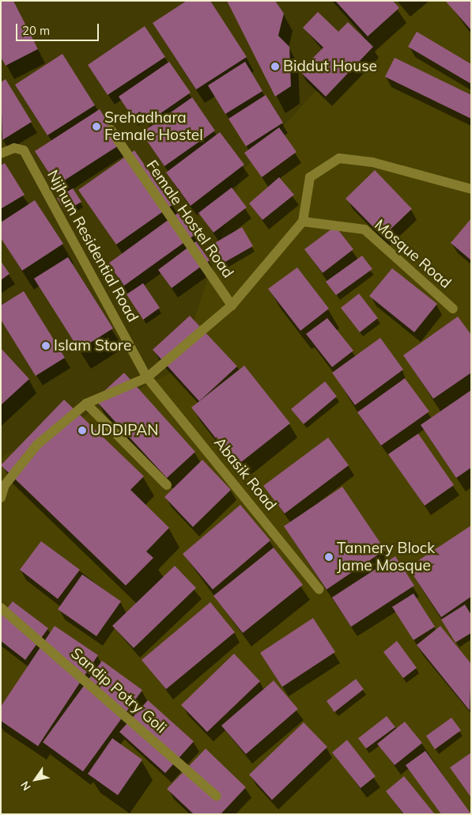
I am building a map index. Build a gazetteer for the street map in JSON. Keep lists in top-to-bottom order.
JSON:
{
  "streets": {
    "street": [
      "Female Hostel Road",
      "Nijhum Residential Road",
      "Mosque Road",
      "Abasik Road",
      "Sandip Potry Goli"
    ]
  },
  "crossings": [
    ["Nijhum Residential Road", "Abasik Road"]
  ],
  "places": [
    "Biddut House",
    "Srehadhara Female Hostel",
    "Islam Store",
    "UDDIPAN",
    "Tannery Block Jame Mosque"
  ],
  "scale_bar": "20 m",
  "north": "bottom left"
}
